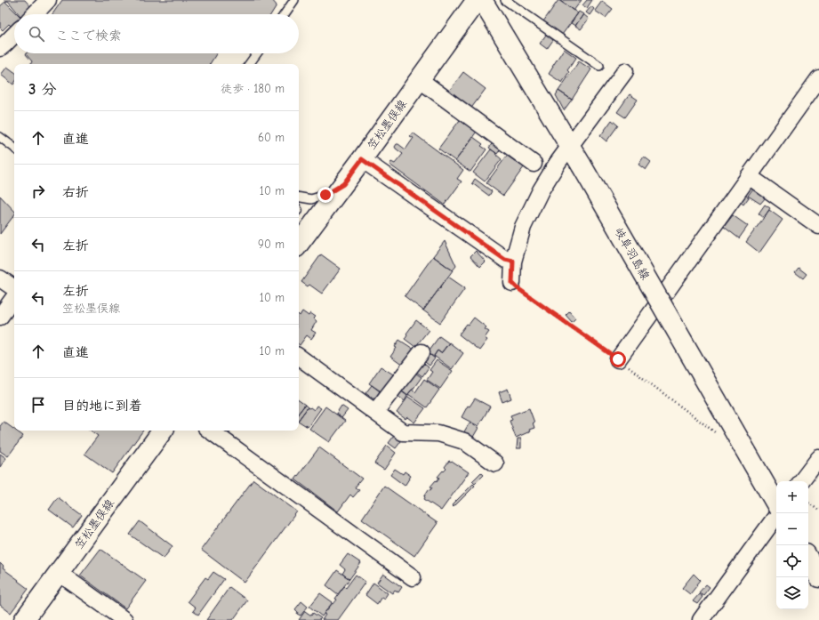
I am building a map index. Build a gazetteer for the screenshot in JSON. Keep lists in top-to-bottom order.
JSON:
{
  "streets": {
    "main road": ["笠松墨俣線", "岐阜羽島線"]
  },
  "page": {
    "search": "ここで検索",
    "heading": ["3 分", "徒歩 · 180 m"],
    "list": [
      ["直進", "60 m"],
      ["右折", "10 m"],
      ["左折", "90 m"],
      ["左折", "笠松墨俣線", "10 m"],
      ["直進", "10 m"],
      "目的地に到着"
    ],
    "map_buttons": ["+", "−"]
  }
}
